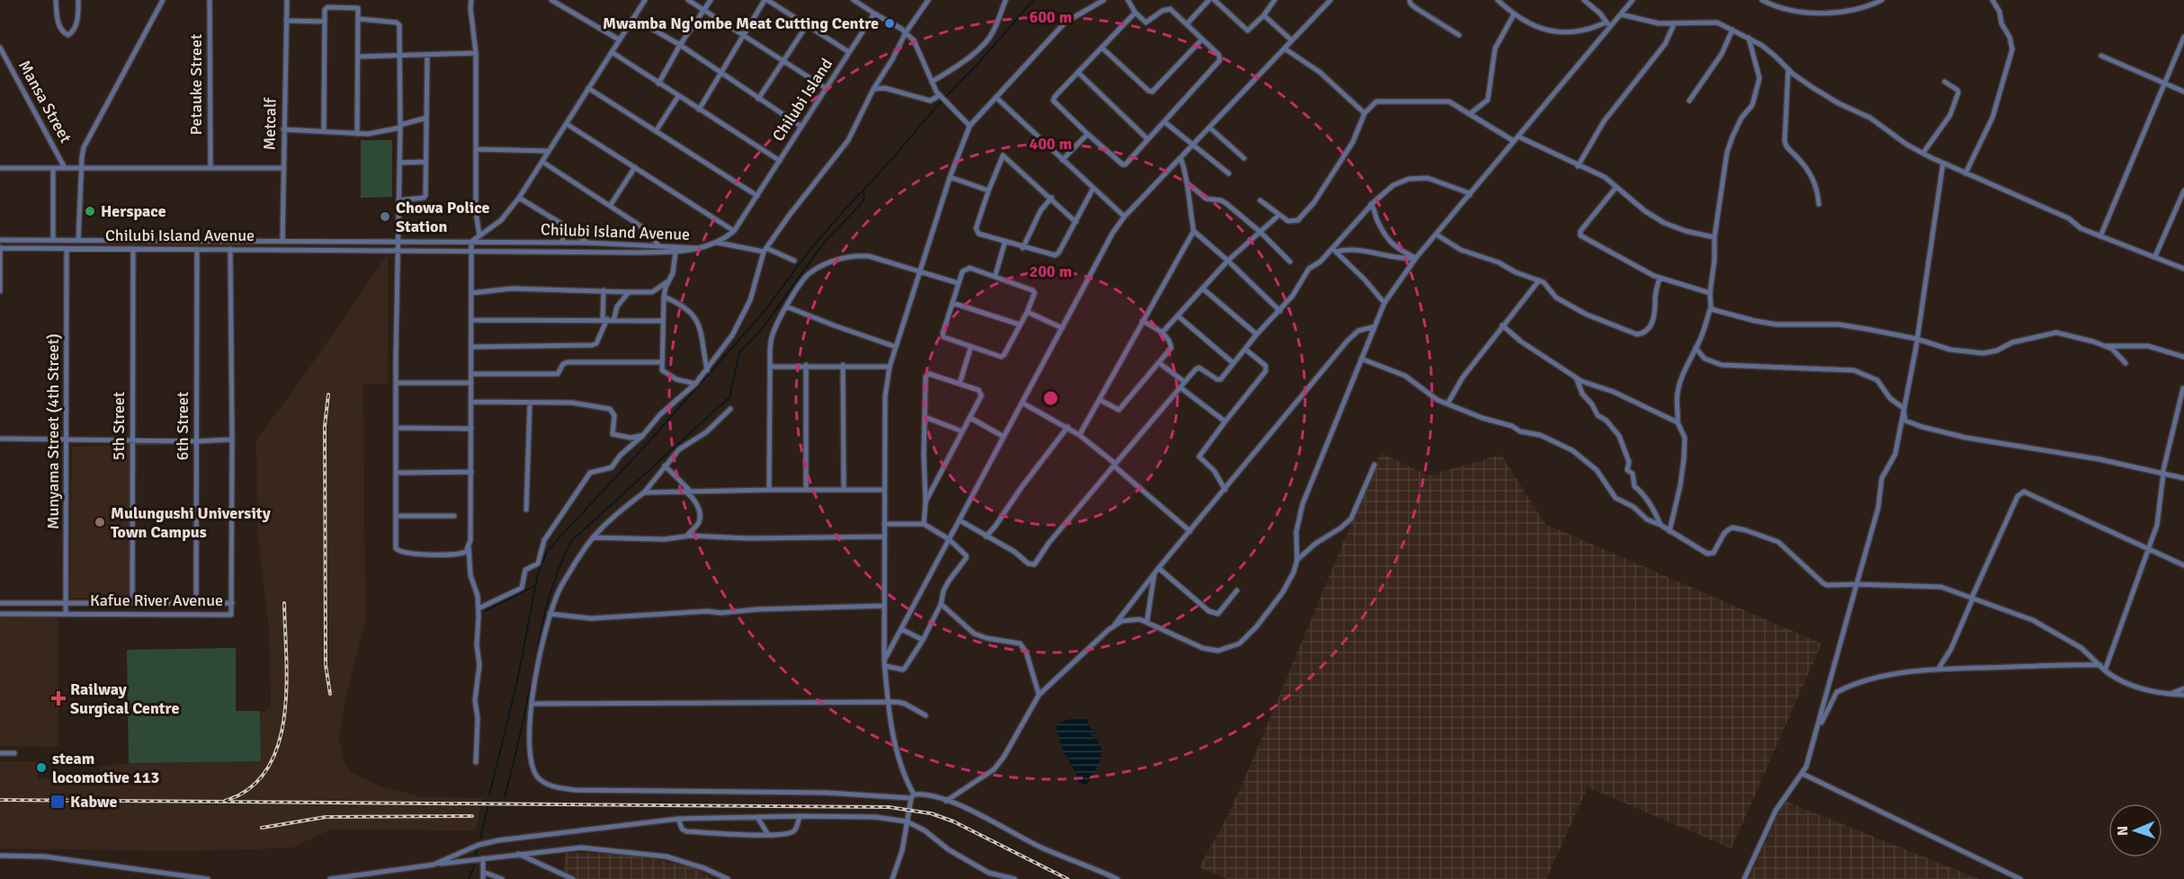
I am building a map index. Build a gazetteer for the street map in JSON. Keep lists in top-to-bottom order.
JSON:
{
  "streets": {
    "street": [
      "Petauke Street",
      "Chilubi Island",
      "Mansa Street",
      "Metcalf",
      "Chilubi Island Avenue",
      "5th Street",
      "6th Street",
      "Munyama Street (4th Street)",
      "Kafue River Avenue"
    ]
  },
  "crossings": [
    ["Chilubi Island", "Chilubi Island Avenue"],
    ["Metcalf", "Chilubi Island Avenue"],
    ["Chilubi Island Avenue", "5th Street"],
    ["Chilubi Island Avenue", "6th Street"],
    ["Chilubi Island Avenue", "Munyama Street (4th Street)"],
    ["5th Street", "Kafue River Avenue"],
    ["6th Street", "Kafue River Avenue"],
    ["Munyama Street (4th Street)", "Kafue River Avenue"]
  ],
  "places": {
    "other": [
      "Mwamba Ng'ombe Meat Cutting Centre",
      "Herspace",
      "Chowa Police Station",
      "Mulungushi University Town Campus",
      "steam locomotive 113"
    ],
    "health": ["Railway Surgical Centre"],
    "transit": ["Kabwe"]
  },
  "north": "left",
  "rings": ["600 m", "400 m", "200 m"]
}
